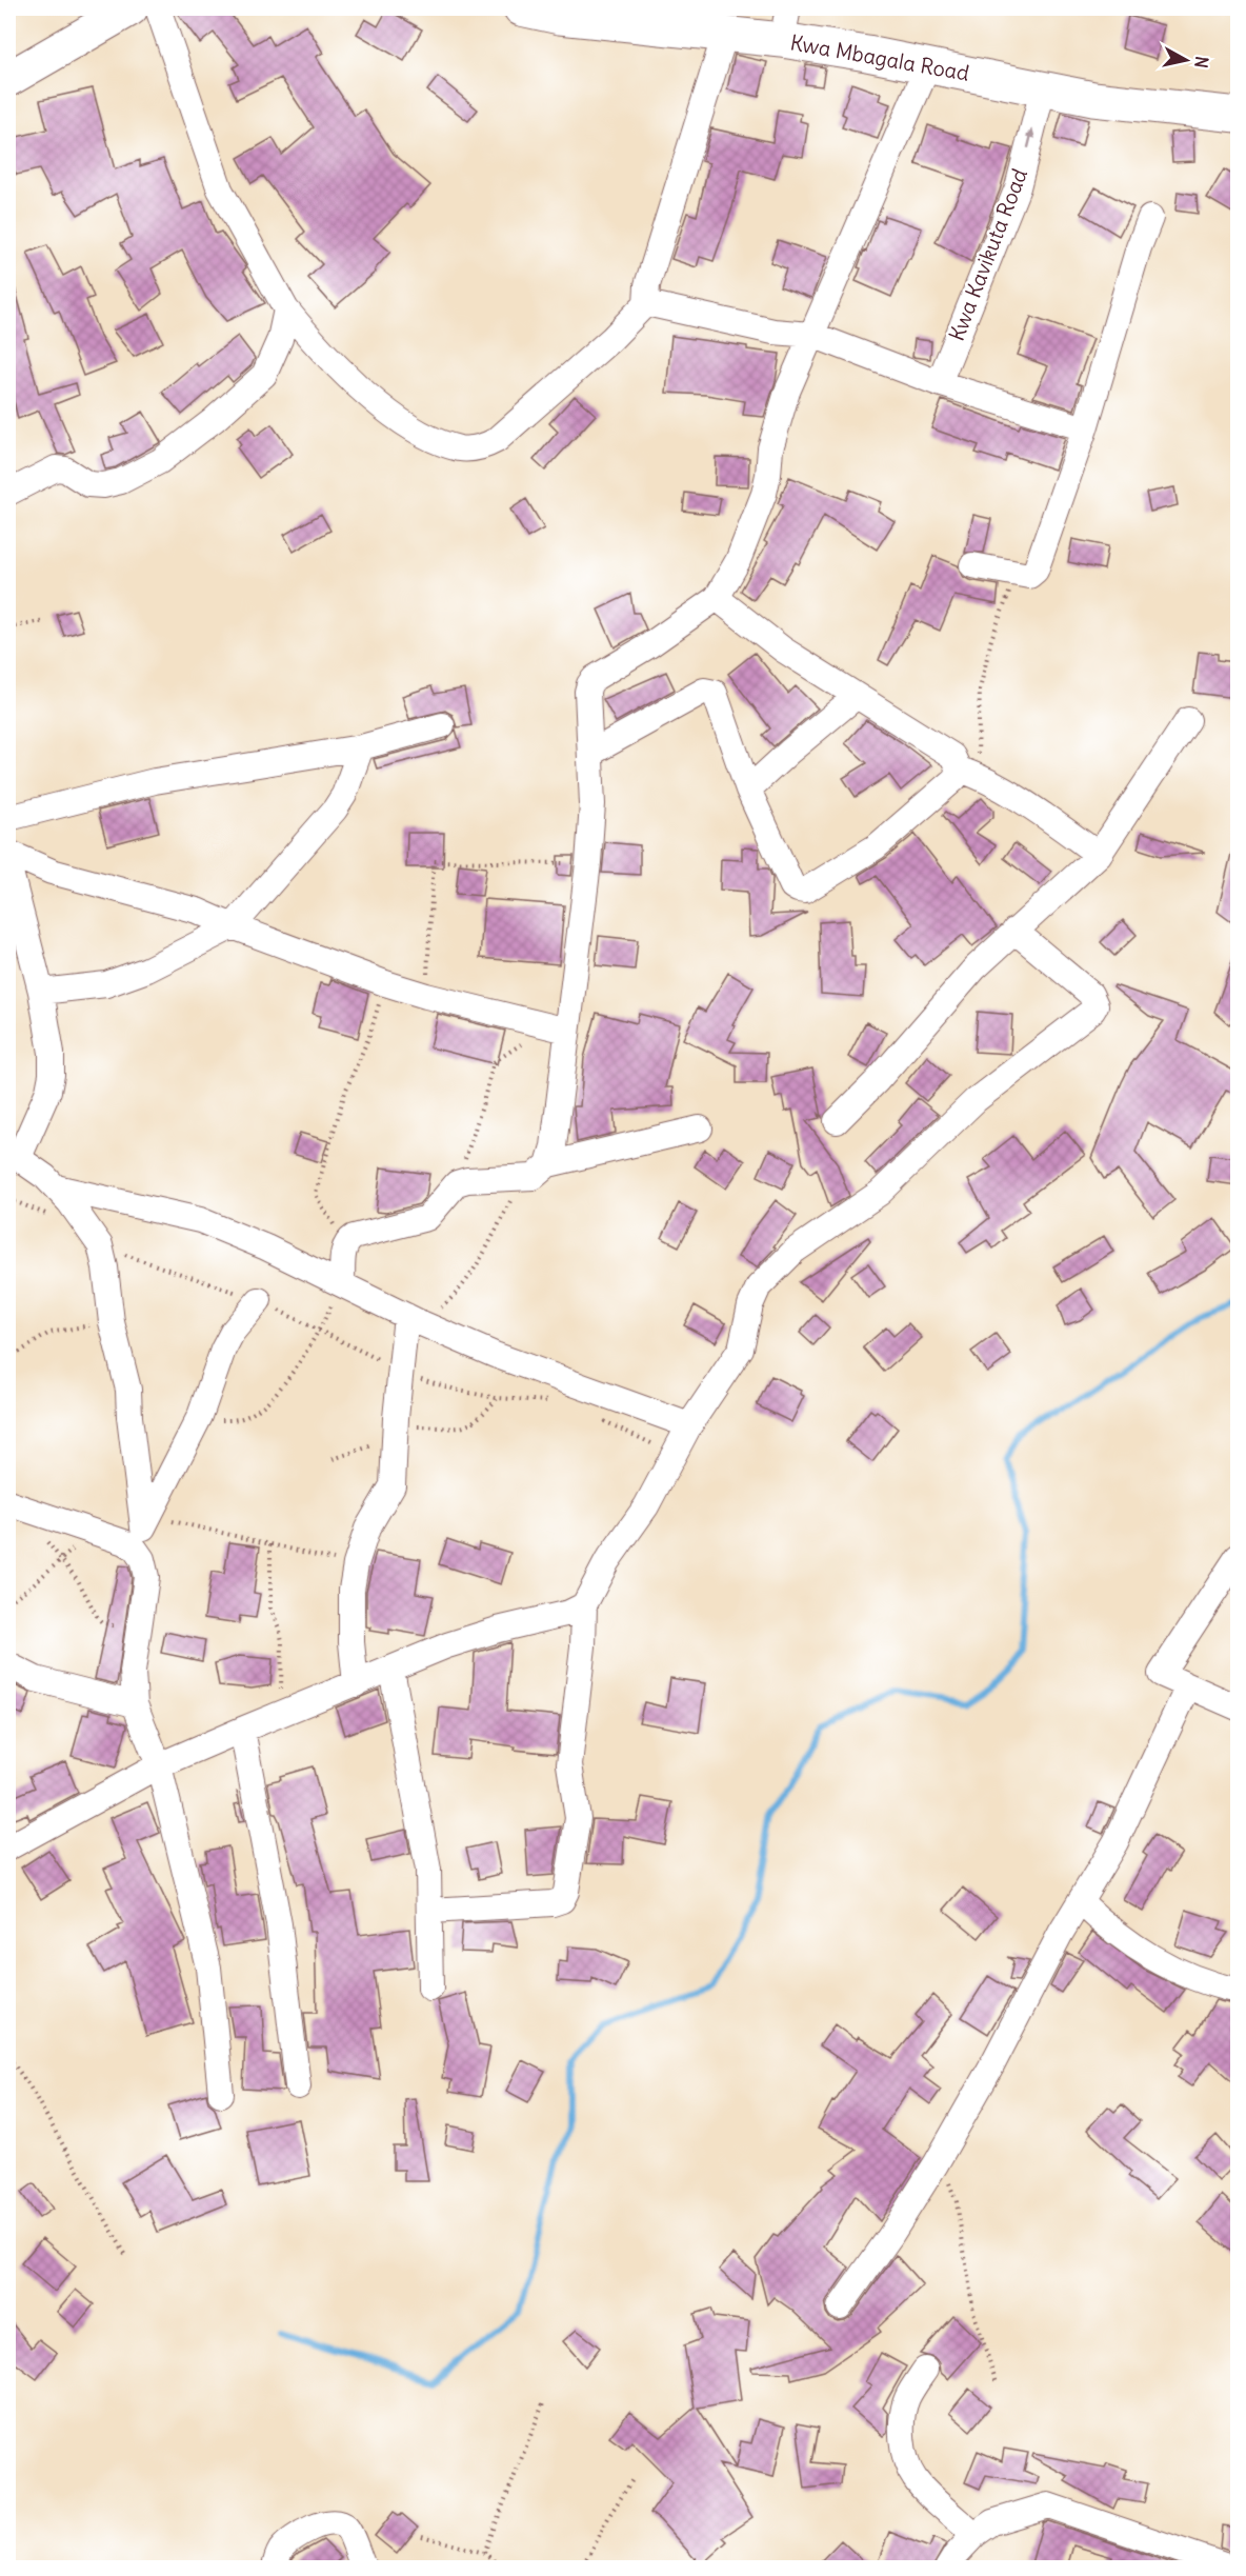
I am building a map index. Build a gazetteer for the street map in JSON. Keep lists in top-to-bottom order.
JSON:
{
  "streets": {
    "street": ["Kwa Mbagala Road", "Kwa Kavikuta Road"]
  },
  "crossings": [
    ["Kwa Mbagala Road", "Kwa Kavikuta Road"]
  ],
  "north": "right"
}
